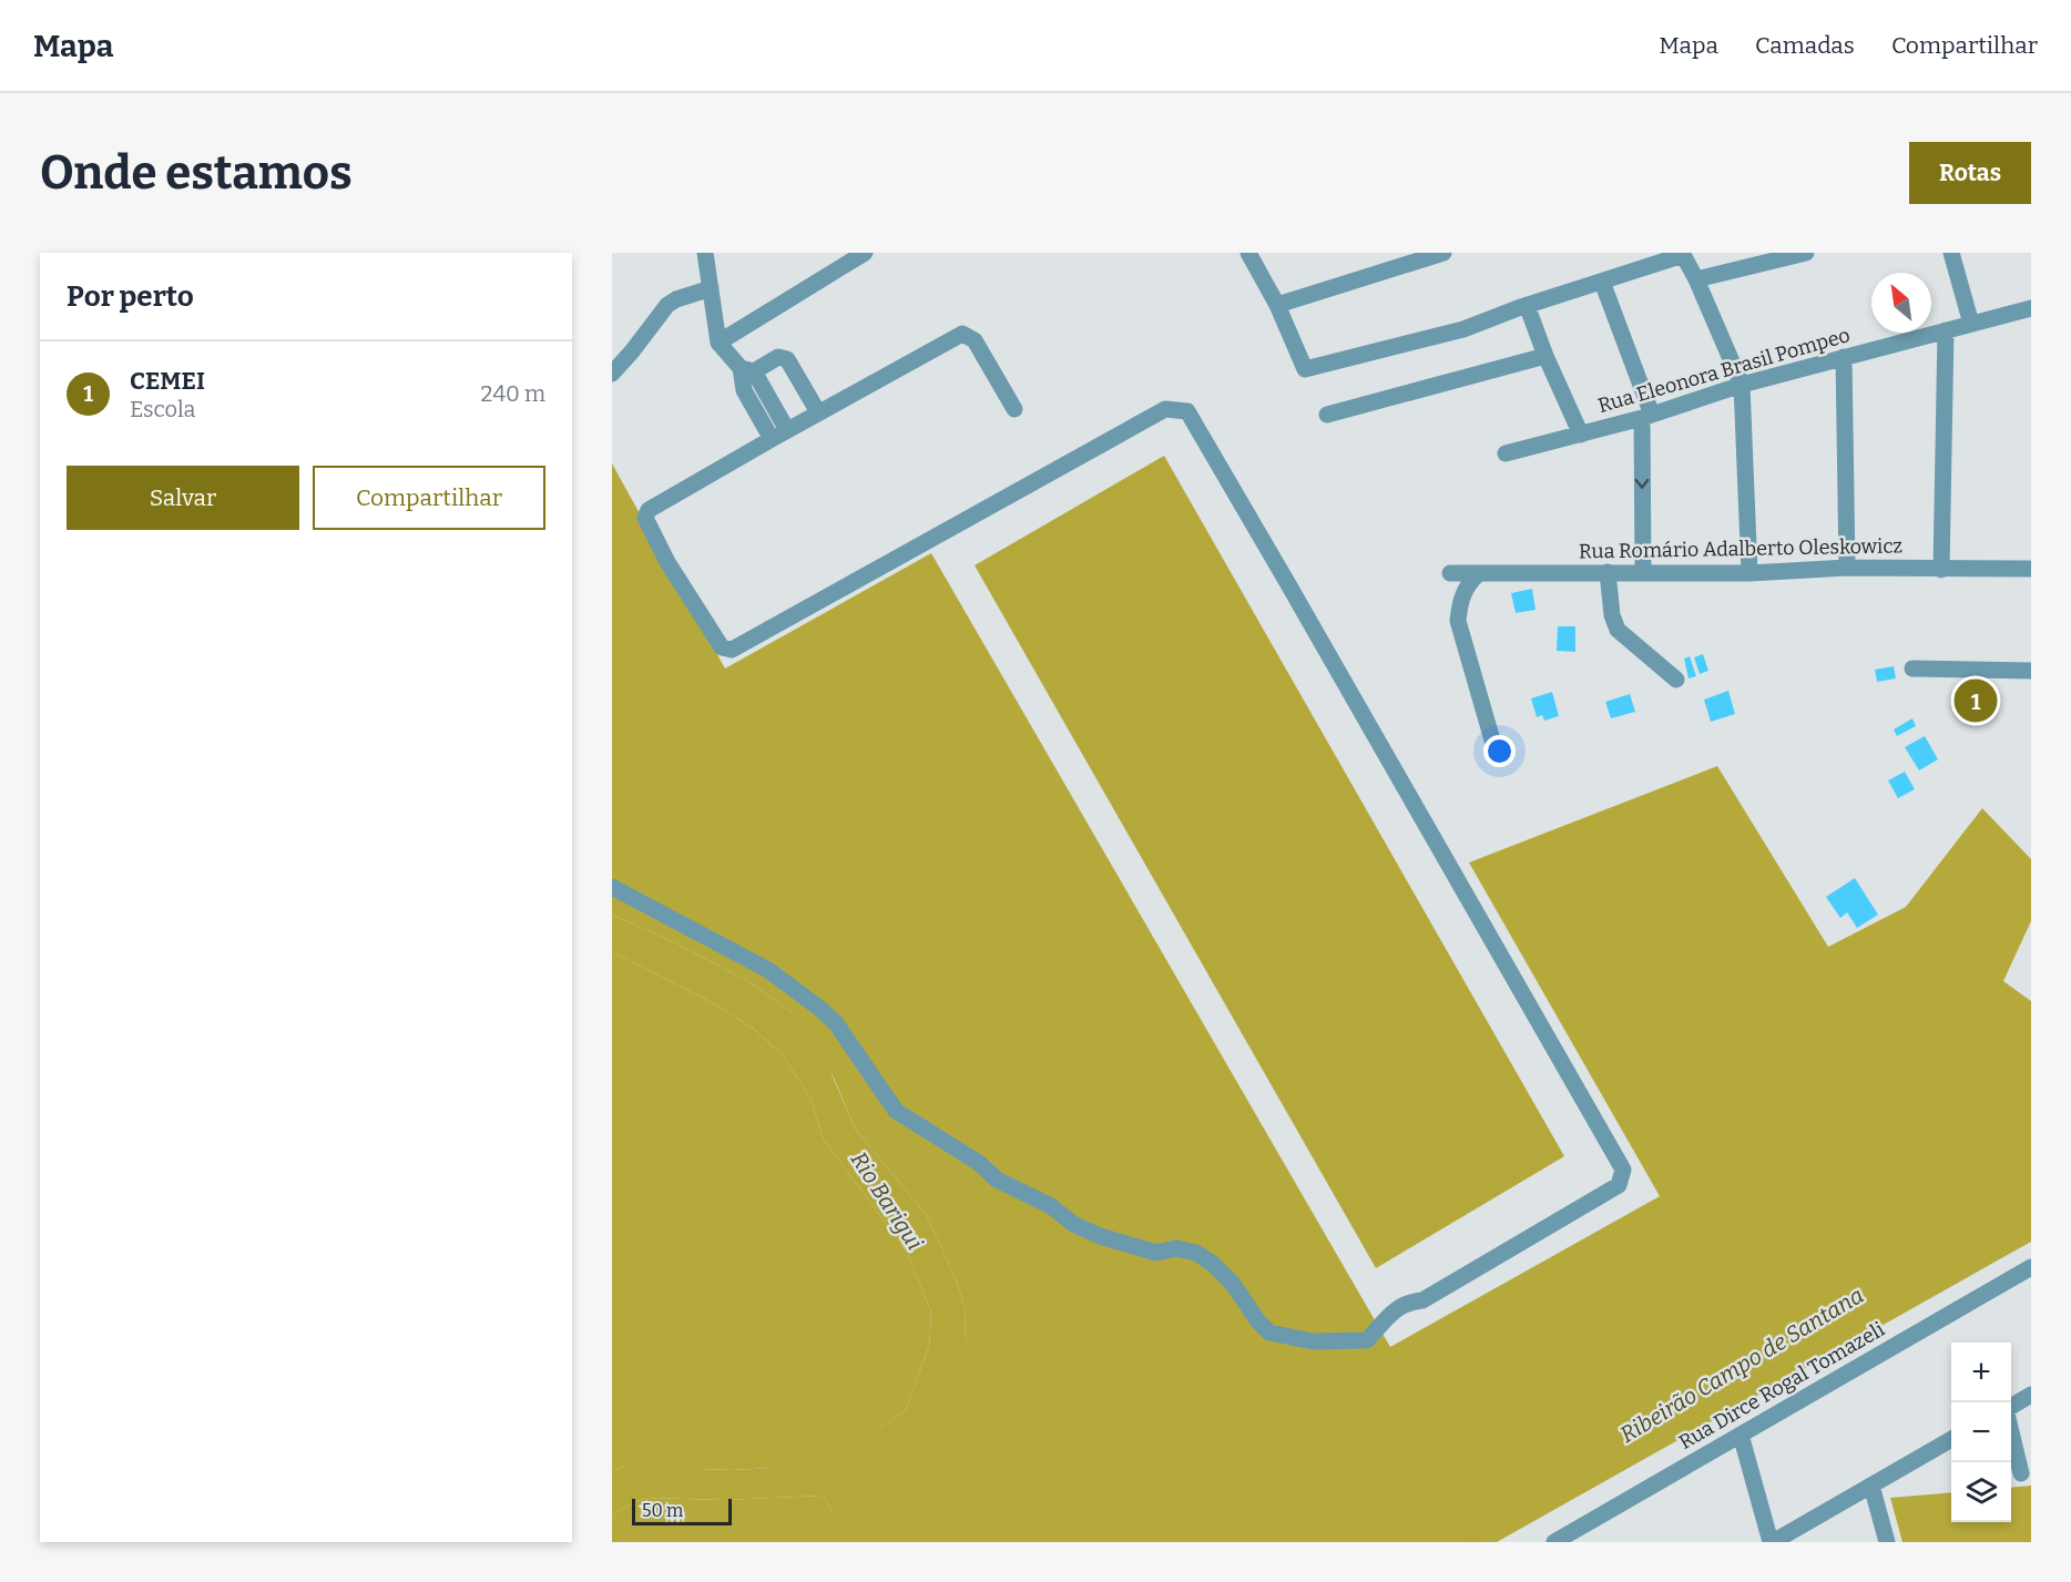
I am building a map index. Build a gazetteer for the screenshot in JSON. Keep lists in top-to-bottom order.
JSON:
{
  "streets": {
    "street": ["Rua Eleonora Brasil Pompeo", "Rua Romário Adalberto Oleskowicz", "Rua Dirce Rogal Tomazeli"]
  },
  "water": ["Rio Barigui", "Ribeirão Campo de Santana"],
  "scale_bar": "50 m",
  "north": "top left",
  "page": {
    "header": "Mapa",
    "nav": ["Mapa", "Camadas", "Compartilhar"],
    "buttons": [
      "Rotas",
      ["Salvar", "Compartilhar"]
    ],
    "title": "Onde estamos",
    "heading": "Por perto",
    "list": [
      {
        "mark": "1",
        "name": "CEMEI",
        "note": "Escola",
        "value": "240 m"
      }
    ],
    "pins": "1",
    "map_buttons": ["+", "−"],
    "scale": "50 m"
  }
}
